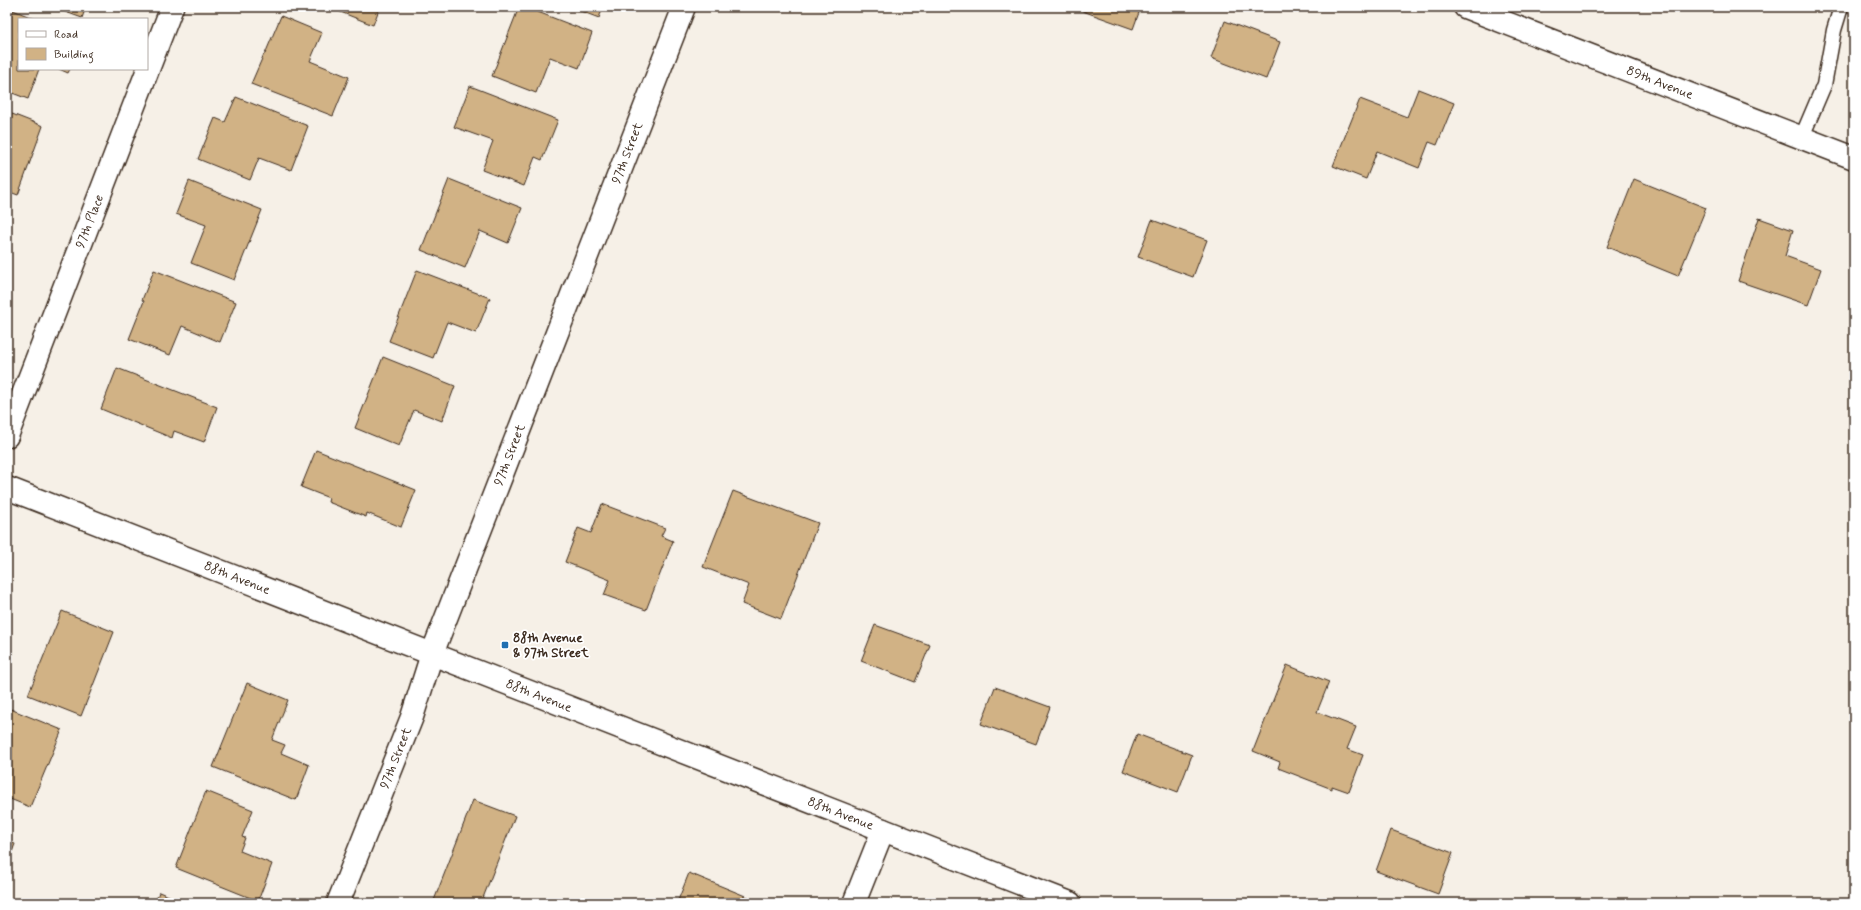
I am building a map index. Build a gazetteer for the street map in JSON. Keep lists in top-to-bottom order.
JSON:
{
  "streets": {
    "street": [
      "89th Avenue",
      "97th Street",
      "97th Place",
      "88th Avenue"
    ]
  },
  "crossings": [
    ["97th Street", "88th Avenue"]
  ],
  "places": {
    "transit": ["88th Avenue & 97th Street"]
  },
  "legend": ["Road", "Building"]
}
